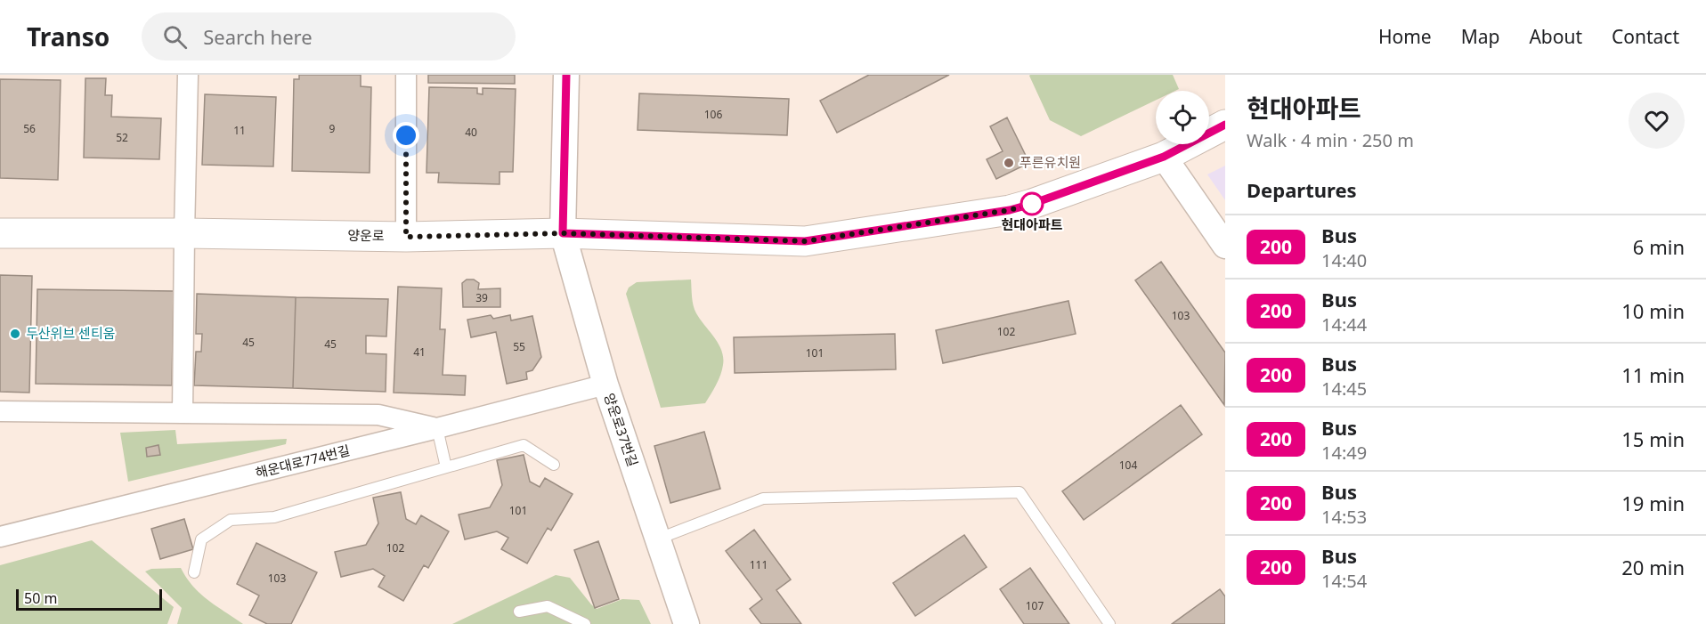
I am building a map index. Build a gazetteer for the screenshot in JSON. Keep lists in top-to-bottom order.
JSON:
{
  "streets": {
    "main road": ["양운로"],
    "street": ["양운로37번길", "해운대로774번길"]
  },
  "crossings": [
    ["양운로", "양운로37번길"],
    ["양운로37번길", "해운대로774번길"]
  ],
  "places": ["푸른유치원", "현대아파트", "두산위브 센티움"],
  "lines": ["bus line 200"],
  "house_numbers": [
    "106",
    "56",
    "9",
    "11",
    "40",
    "52",
    "39",
    "103",
    "102",
    "45",
    "45",
    "55",
    "41",
    "101",
    "104",
    "101",
    "102",
    "111",
    "103",
    "107"
  ],
  "scale_bar": "50 m",
  "page": {
    "header": "Transo",
    "search": "Search here",
    "nav": [
      "Home",
      "Map",
      "About",
      "Contact"
    ],
    "heading": [
      ["현대아파트", "Walk · 4 min · 250 m"],
      "Departures"
    ],
    "list": [
      {
        "mark": "200",
        "name": "Bus",
        "note": "14:40",
        "value": "6 min"
      },
      {
        "mark": "200",
        "name": "Bus",
        "note": "14:44",
        "value": "10 min"
      },
      {
        "mark": "200",
        "name": "Bus",
        "note": "14:45",
        "value": "11 min"
      },
      {
        "mark": "200",
        "name": "Bus",
        "note": "14:49",
        "value": "15 min"
      },
      {
        "mark": "200",
        "name": "Bus",
        "note": "14:53",
        "value": "19 min"
      },
      {
        "mark": "200",
        "name": "Bus",
        "note": "14:54",
        "value": "20 min"
      }
    ],
    "scale": "50 m"
  }
}
